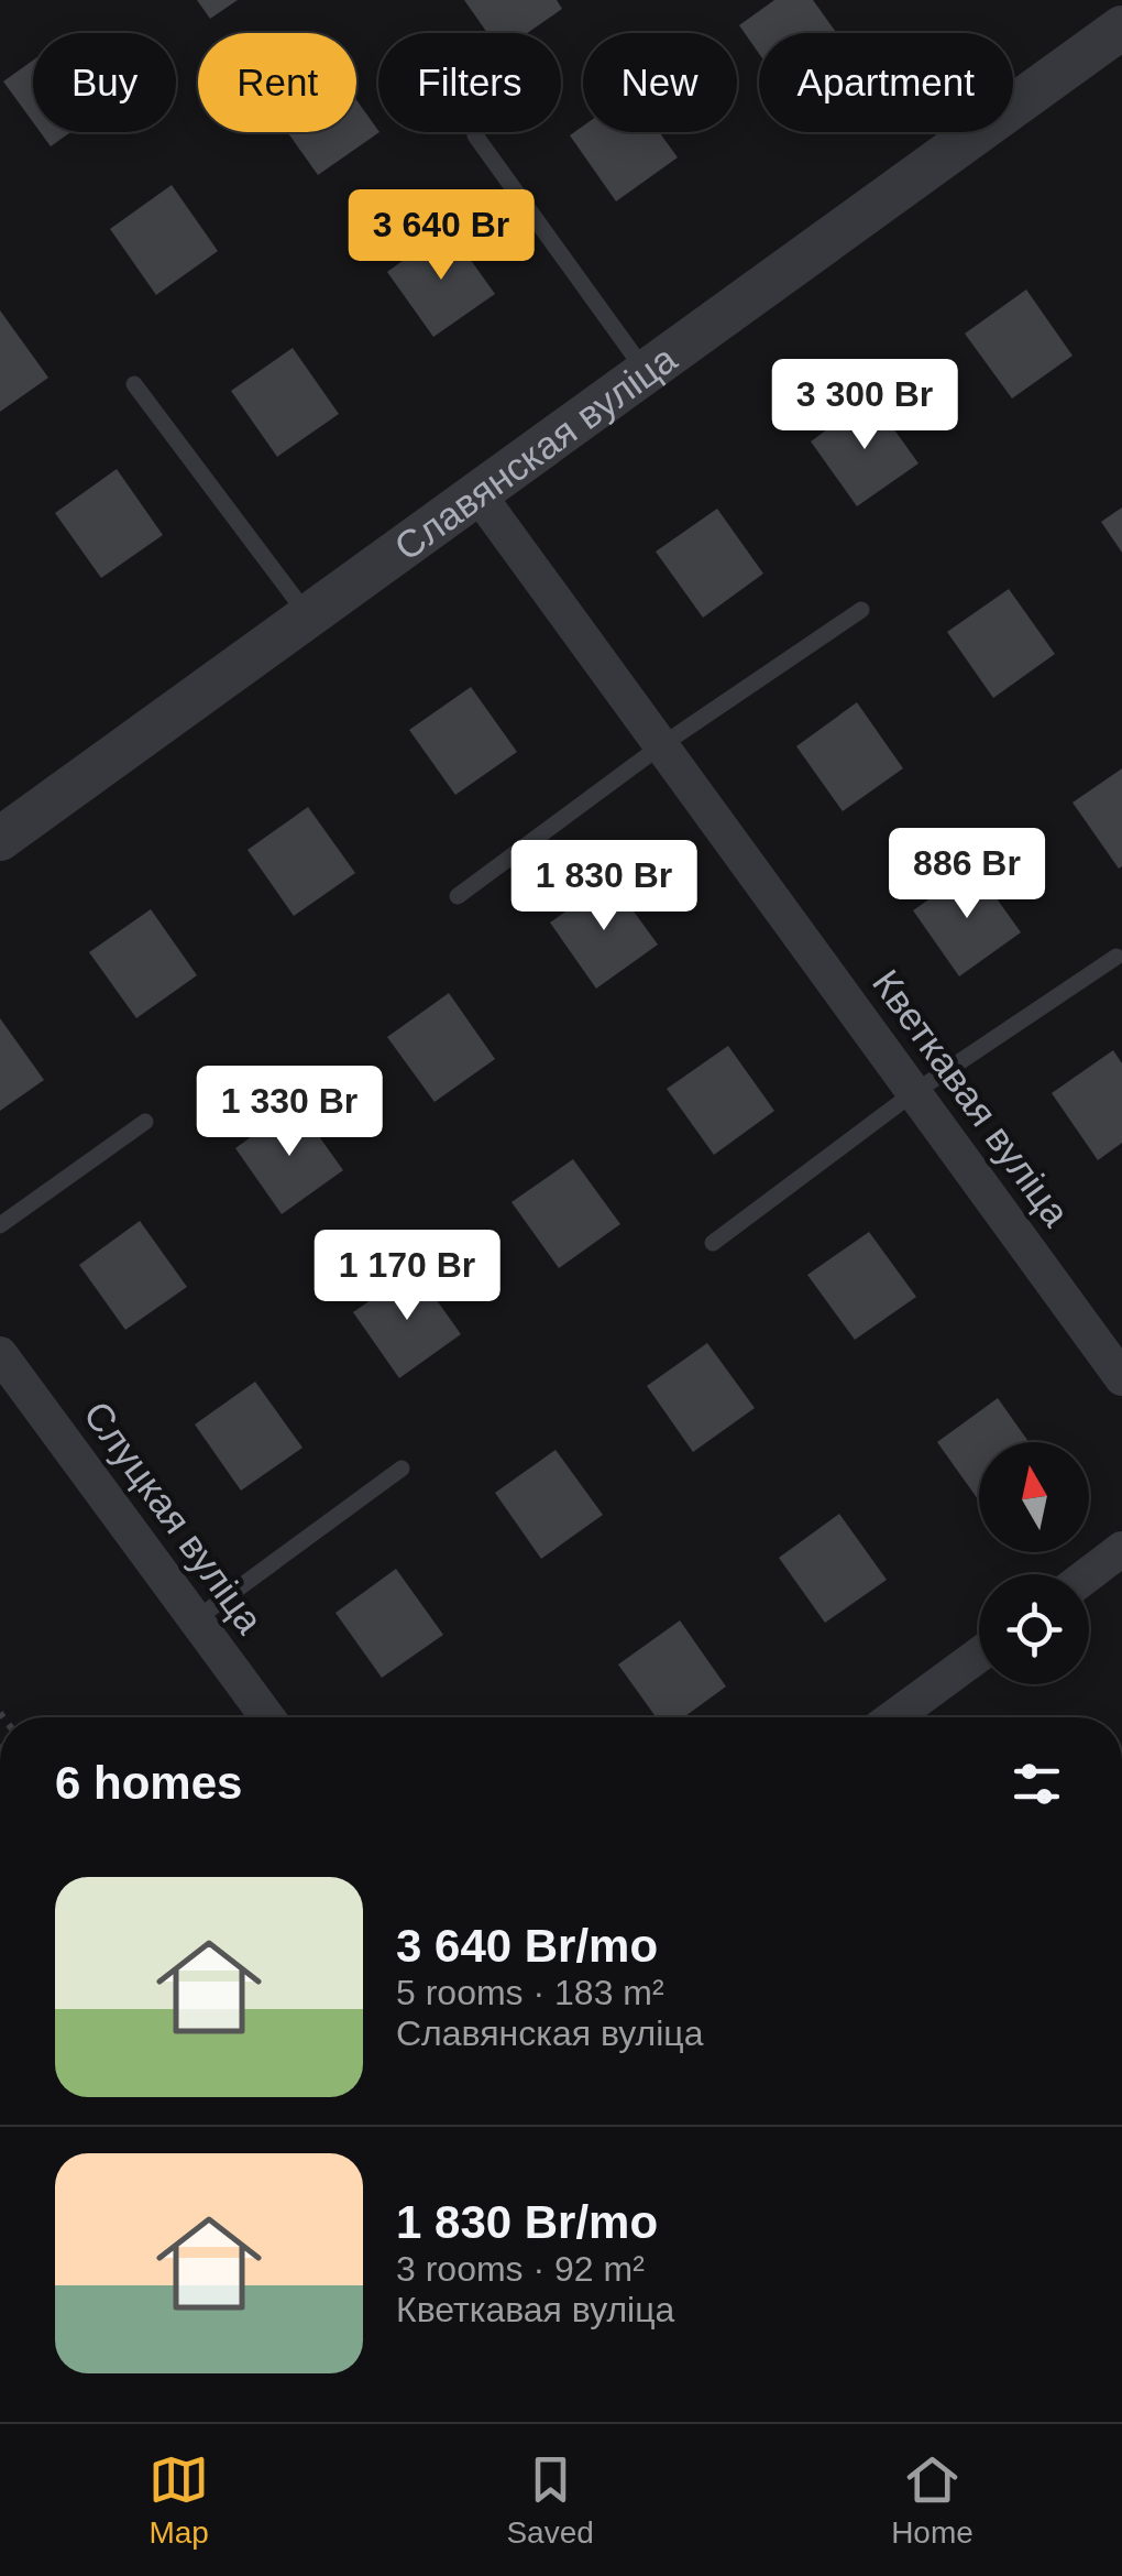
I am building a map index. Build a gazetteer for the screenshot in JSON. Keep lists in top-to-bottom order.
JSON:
{
  "streets": {
    "street": ["Славянская вуліца", "Кветкавая вуліца", "Слуцкая вуліца"]
  },
  "crossings": [
    ["Славянская вуліца", "Кветкавая вуліца"]
  ],
  "north": "top",
  "page": {
    "chip": [
      "Buy",
      "Rent",
      "Filters",
      "New",
      "Apartment"
    ],
    "price": [
      "3 640 Br",
      "3 300 Br",
      "886 Br",
      "1 830 Br",
      "1 330 Br",
      "1 170 Br"
    ],
    "heading": "6 homes",
    "list": [
      {
        "name": "3 640 Br/mo",
        "note": "5 rooms · 183 m² · Славянская вуліца"
      },
      {
        "name": "1 830 Br/mo",
        "note": "3 rooms · 92 m² · Кветкавая вуліца"
      }
    ],
    "tabs": ["Map", "Saved", "Home"]
  }
}
